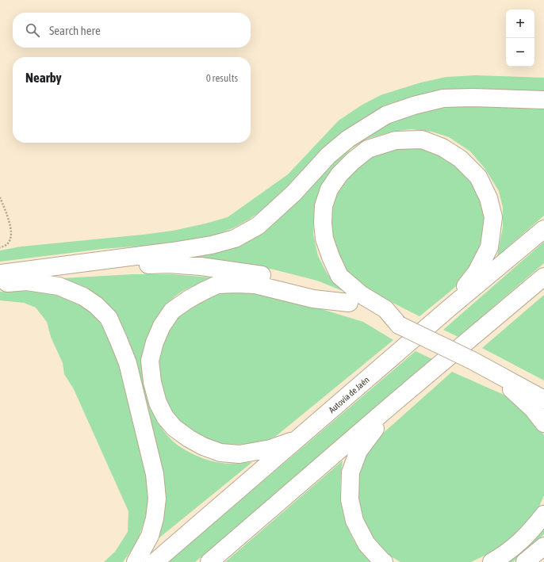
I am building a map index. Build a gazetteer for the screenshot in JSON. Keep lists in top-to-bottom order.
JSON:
{
  "streets": {
    "highway": ["Autovía de Jaén"]
  },
  "page": {
    "map_buttons": ["+", "−"],
    "search": "Search here",
    "heading": ["Nearby", "0 results"]
  }
}
